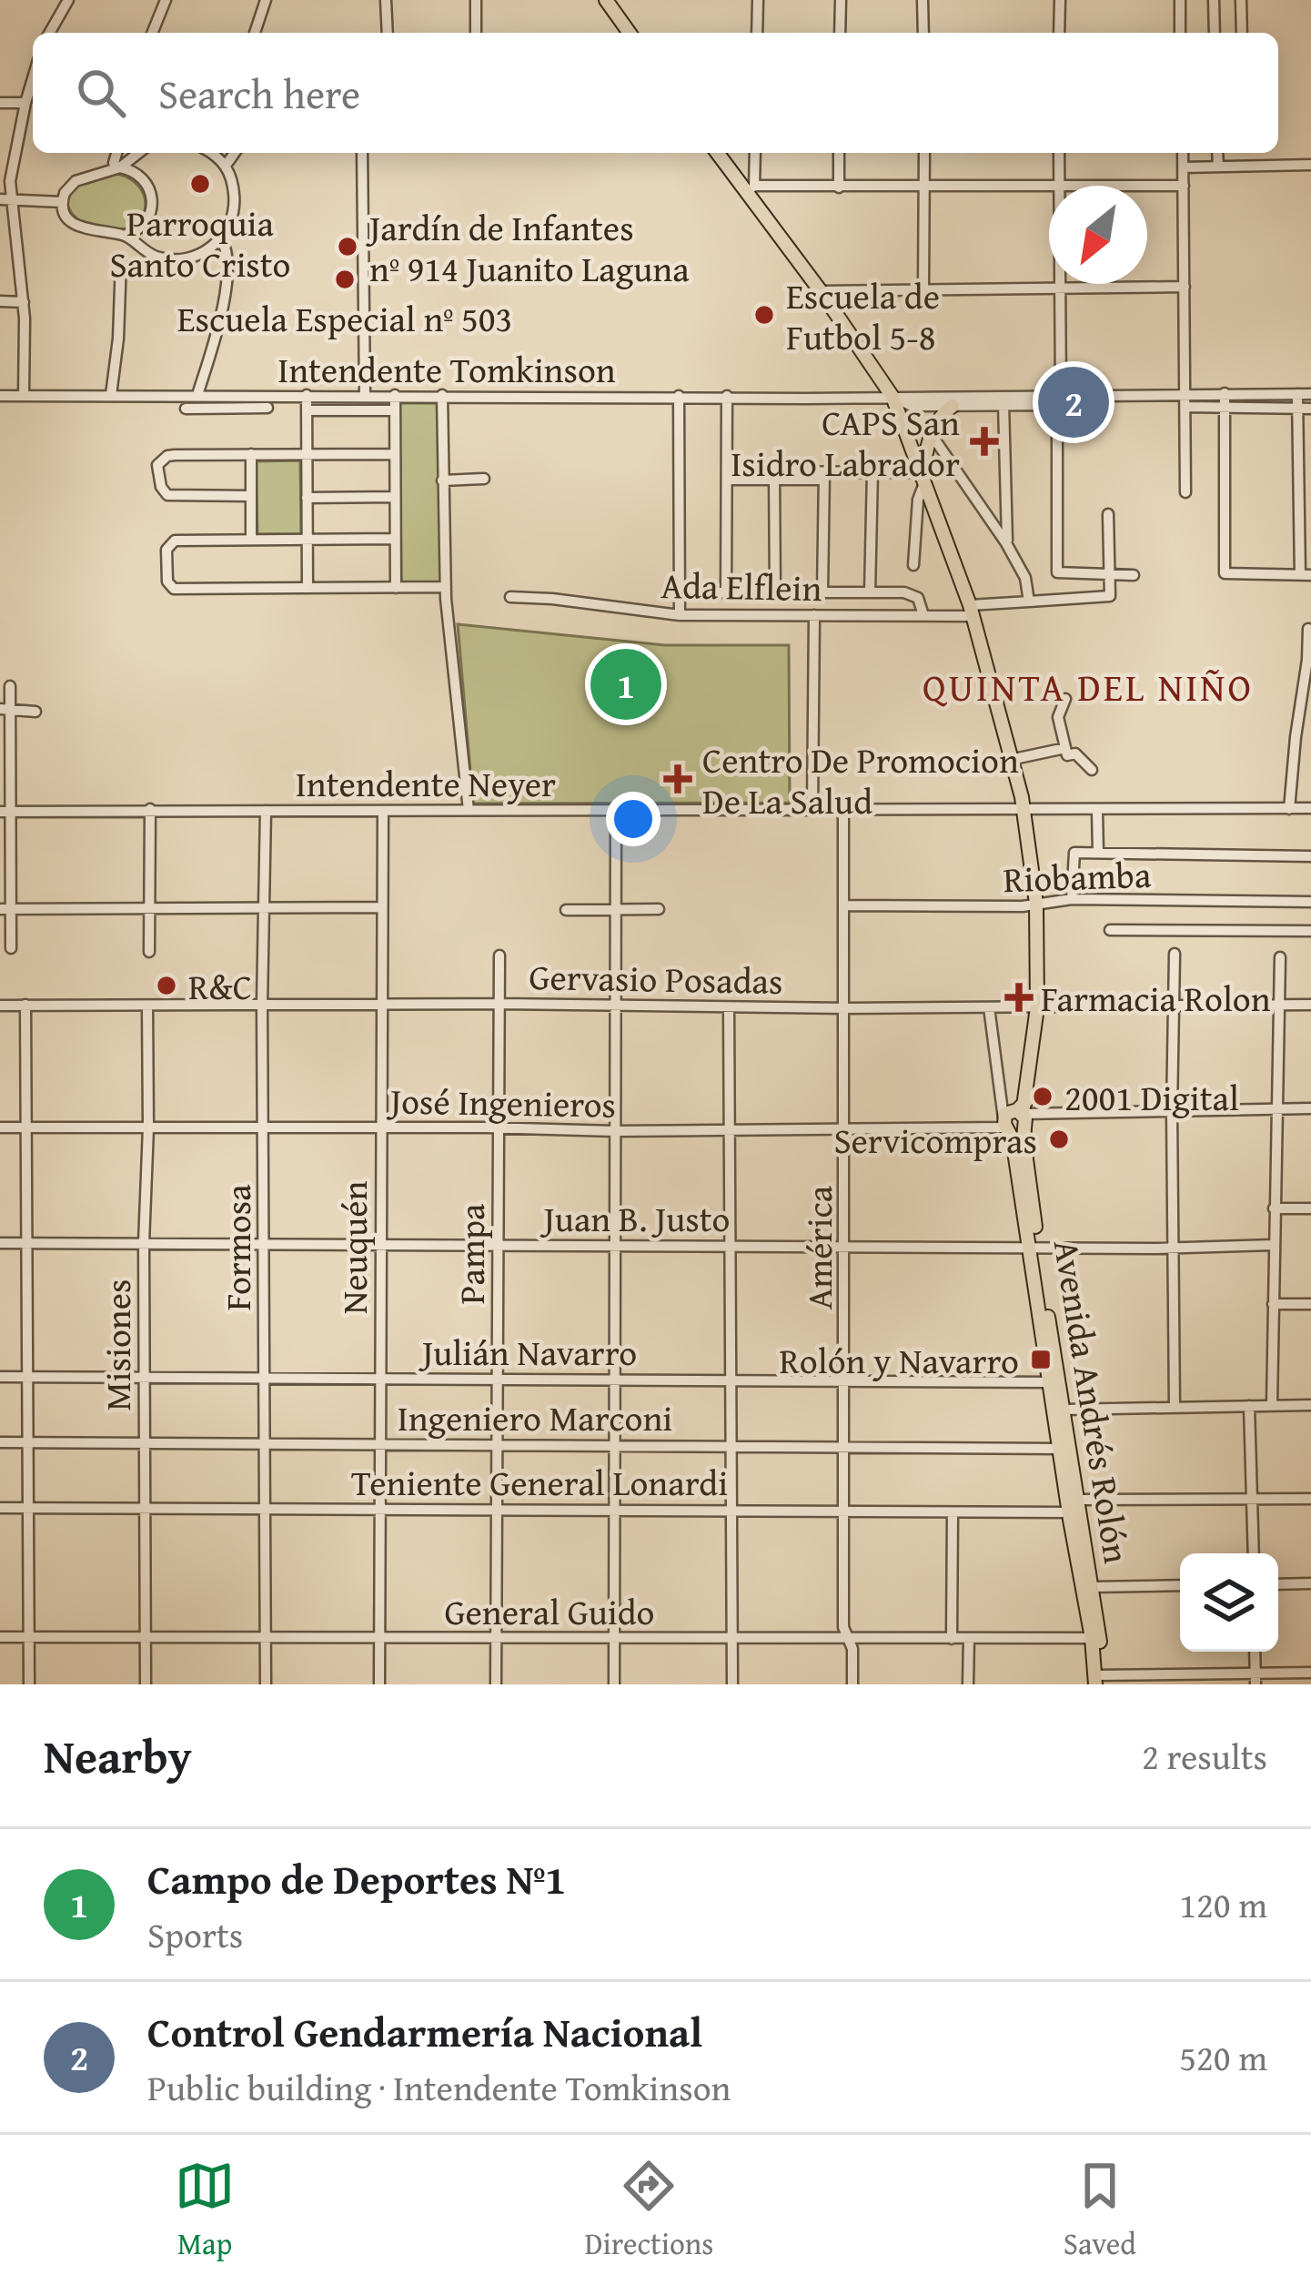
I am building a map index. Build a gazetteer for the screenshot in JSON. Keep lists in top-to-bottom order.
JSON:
{
  "streets": {
    "main road": ["Avenida Andrés Rolón"],
    "street": [
      "Intendente Tomkinson",
      "Ada Elflein",
      "Intendente Neyer",
      "Riobamba",
      "Gervasio Posadas",
      "José Ingenieros",
      "Juan B. Justo",
      "Formosa",
      "Neuquén",
      "América",
      "Pampa",
      "Misiones",
      "Julián Navarro",
      "Ingeniero Marconi",
      "Teniente General Lonardi",
      "General Guido"
    ]
  },
  "crossings": [
    ["Intendente Tomkinson", "Avenida Andrés Rolón"],
    ["Ada Elflein", "Avenida Andrés Rolón"],
    ["Intendente Neyer", "Formosa"],
    ["Intendente Neyer", "Neuquén"],
    ["Intendente Neyer", "América"],
    ["Intendente Neyer", "Avenida Andrés Rolón"],
    ["Riobamba", "América"],
    ["Riobamba", "Avenida Andrés Rolón"],
    ["Gervasio Posadas", "Formosa"],
    ["Gervasio Posadas", "Neuquén"],
    ["Gervasio Posadas", "América"],
    ["Gervasio Posadas", "Pampa"],
    ["Gervasio Posadas", "Misiones"],
    ["Gervasio Posadas", "Avenida Andrés Rolón"],
    ["José Ingenieros", "Formosa"],
    ["José Ingenieros", "Neuquén"],
    ["José Ingenieros", "América"],
    ["José Ingenieros", "Pampa"],
    ["José Ingenieros", "Misiones"],
    ["José Ingenieros", "Avenida Andrés Rolón"],
    ["Juan B. Justo", "Formosa"],
    ["Juan B. Justo", "Neuquén"],
    ["Juan B. Justo", "América"],
    ["Juan B. Justo", "Pampa"],
    ["Juan B. Justo", "Misiones"],
    ["Juan B. Justo", "Avenida Andrés Rolón"],
    ["Formosa", "Julián Navarro"],
    ["Formosa", "Ingeniero Marconi"],
    ["Formosa", "Teniente General Lonardi"],
    ["Formosa", "General Guido"],
    ["Neuquén", "Julián Navarro"],
    ["Neuquén", "Ingeniero Marconi"],
    ["Neuquén", "Teniente General Lonardi"],
    ["Neuquén", "General Guido"],
    ["América", "Julián Navarro"],
    ["América", "Ingeniero Marconi"],
    ["América", "Teniente General Lonardi"],
    ["América", "General Guido"],
    ["Pampa", "Julián Navarro"],
    ["Pampa", "Ingeniero Marconi"],
    ["Pampa", "Teniente General Lonardi"],
    ["Pampa", "General Guido"],
    ["Misiones", "Julián Navarro"],
    ["Misiones", "Ingeniero Marconi"],
    ["Misiones", "Teniente General Lonardi"],
    ["Misiones", "General Guido"],
    ["Julián Navarro", "Avenida Andrés Rolón"],
    ["Avenida Andrés Rolón", "Ingeniero Marconi"],
    ["Avenida Andrés Rolón", "Teniente General Lonardi"],
    ["Avenida Andrés Rolón", "General Guido"]
  ],
  "districts": ["QUINTA DEL NIÑO"],
  "places": {
    "other": [
      "Parroquia Santo Cristo",
      "Jardín de Infantes nº 914 Juanito Laguna",
      "Escuela Especial nº 503",
      "Escuela de Futbol 5-8",
      "R&C",
      "2001 Digital",
      "Servicompras"
    ],
    "health": ["CAPS San Isidro Labrador", "Centro De Promocion De La Salud", "Farmacia Rolon"],
    "transit": ["Rolón y Navarro"]
  },
  "north": "bottom left",
  "page": {
    "search": "Search here",
    "pins": ["2", "1"],
    "heading": ["Nearby", "2 results"],
    "list": [
      {
        "mark": "1",
        "name": "Campo de Deportes Nº1",
        "note": "Sports",
        "value": "120 m"
      },
      {
        "mark": "2",
        "name": "Control Gendarmería Nacional",
        "note": "Public building · Intendente Tomkinson",
        "value": "520 m"
      }
    ],
    "nav": ["Map", "Directions", "Saved"]
  }
}
